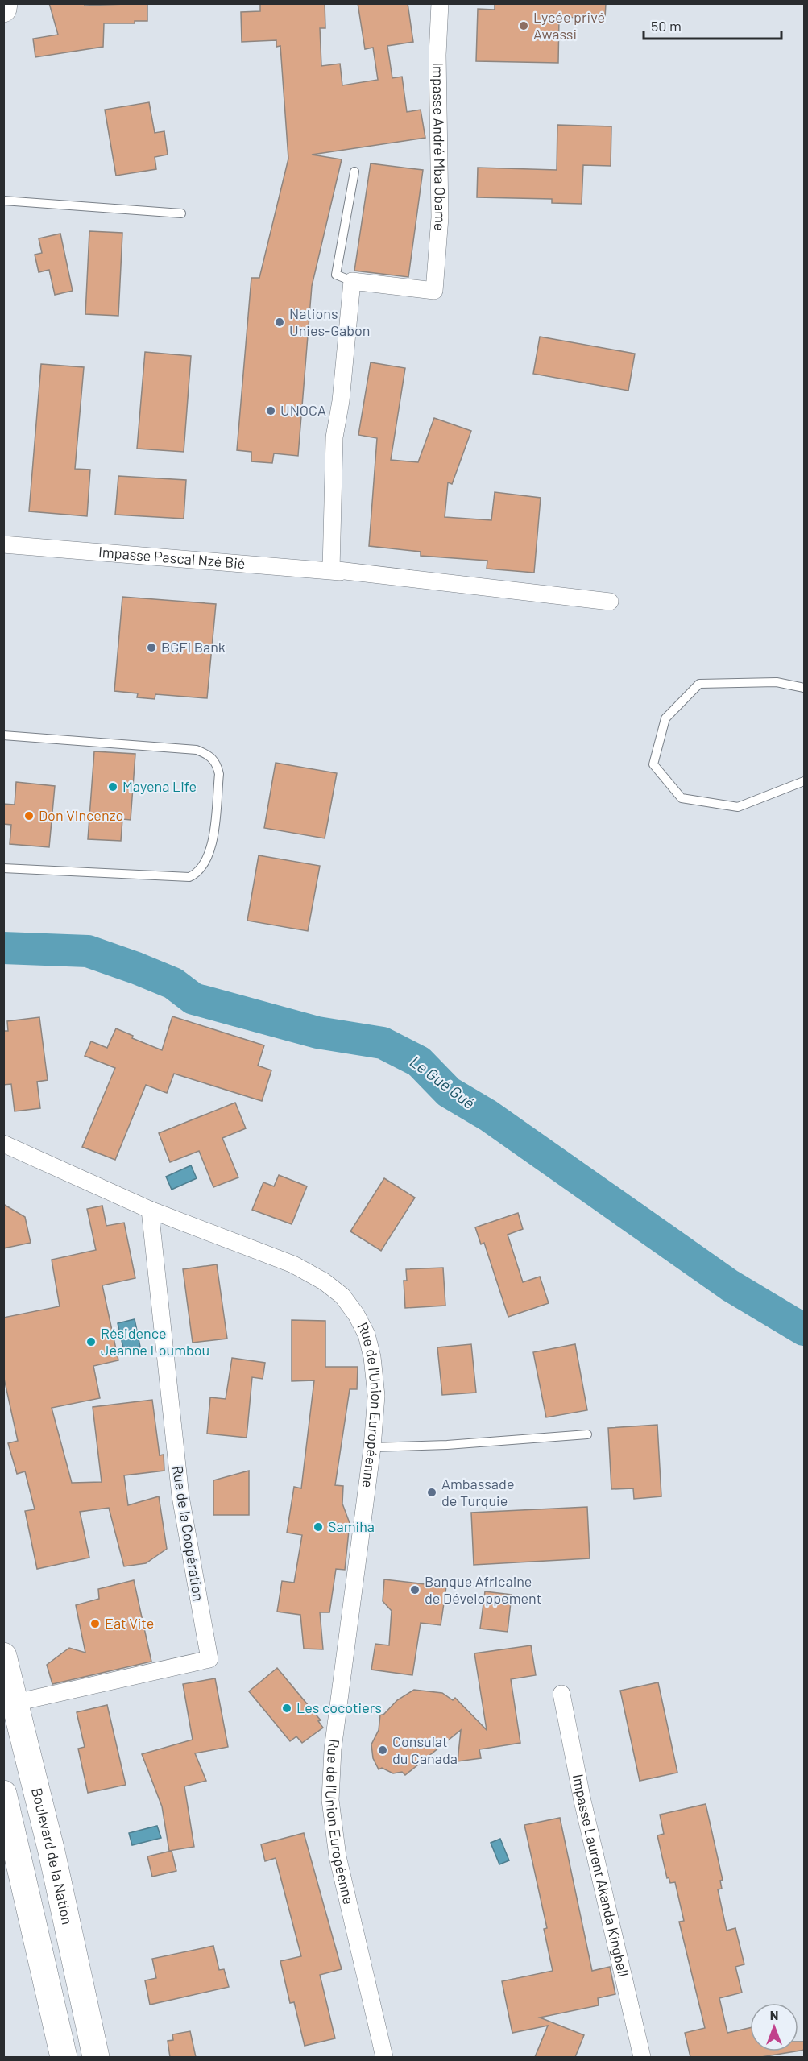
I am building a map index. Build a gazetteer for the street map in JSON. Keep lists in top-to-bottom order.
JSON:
{
  "streets": {
    "main road": ["Boulevard de la Nation"],
    "street": [
      "Impasse André Mba Obame",
      "Impasse Pascal Nzé Bié",
      "Rue de l'Union Européenne",
      "Rue de la Coopération",
      "Impasse Laurent Akanda Kingbell"
    ]
  },
  "crossings": [
    ["Rue de l'Union Européenne", "Rue de la Coopération"],
    ["Rue de la Coopération", "Boulevard de la Nation"]
  ],
  "water": ["Le Gué Gué"],
  "places": [
    "Lycée privé Awassi",
    "Nations Unies-Gabon",
    "UNOCA",
    "BGFI Bank",
    "Mayena Life",
    "Don Vincenzo",
    "Résidence Jeanne Loumbou",
    "Ambassade de Turquie",
    "Samiha",
    "Banque Africaine de Développement",
    "Eat Vite",
    "Les cocotiers",
    "Consulat du Canada"
  ],
  "scale_bar": "50 m",
  "north": "top"
}
